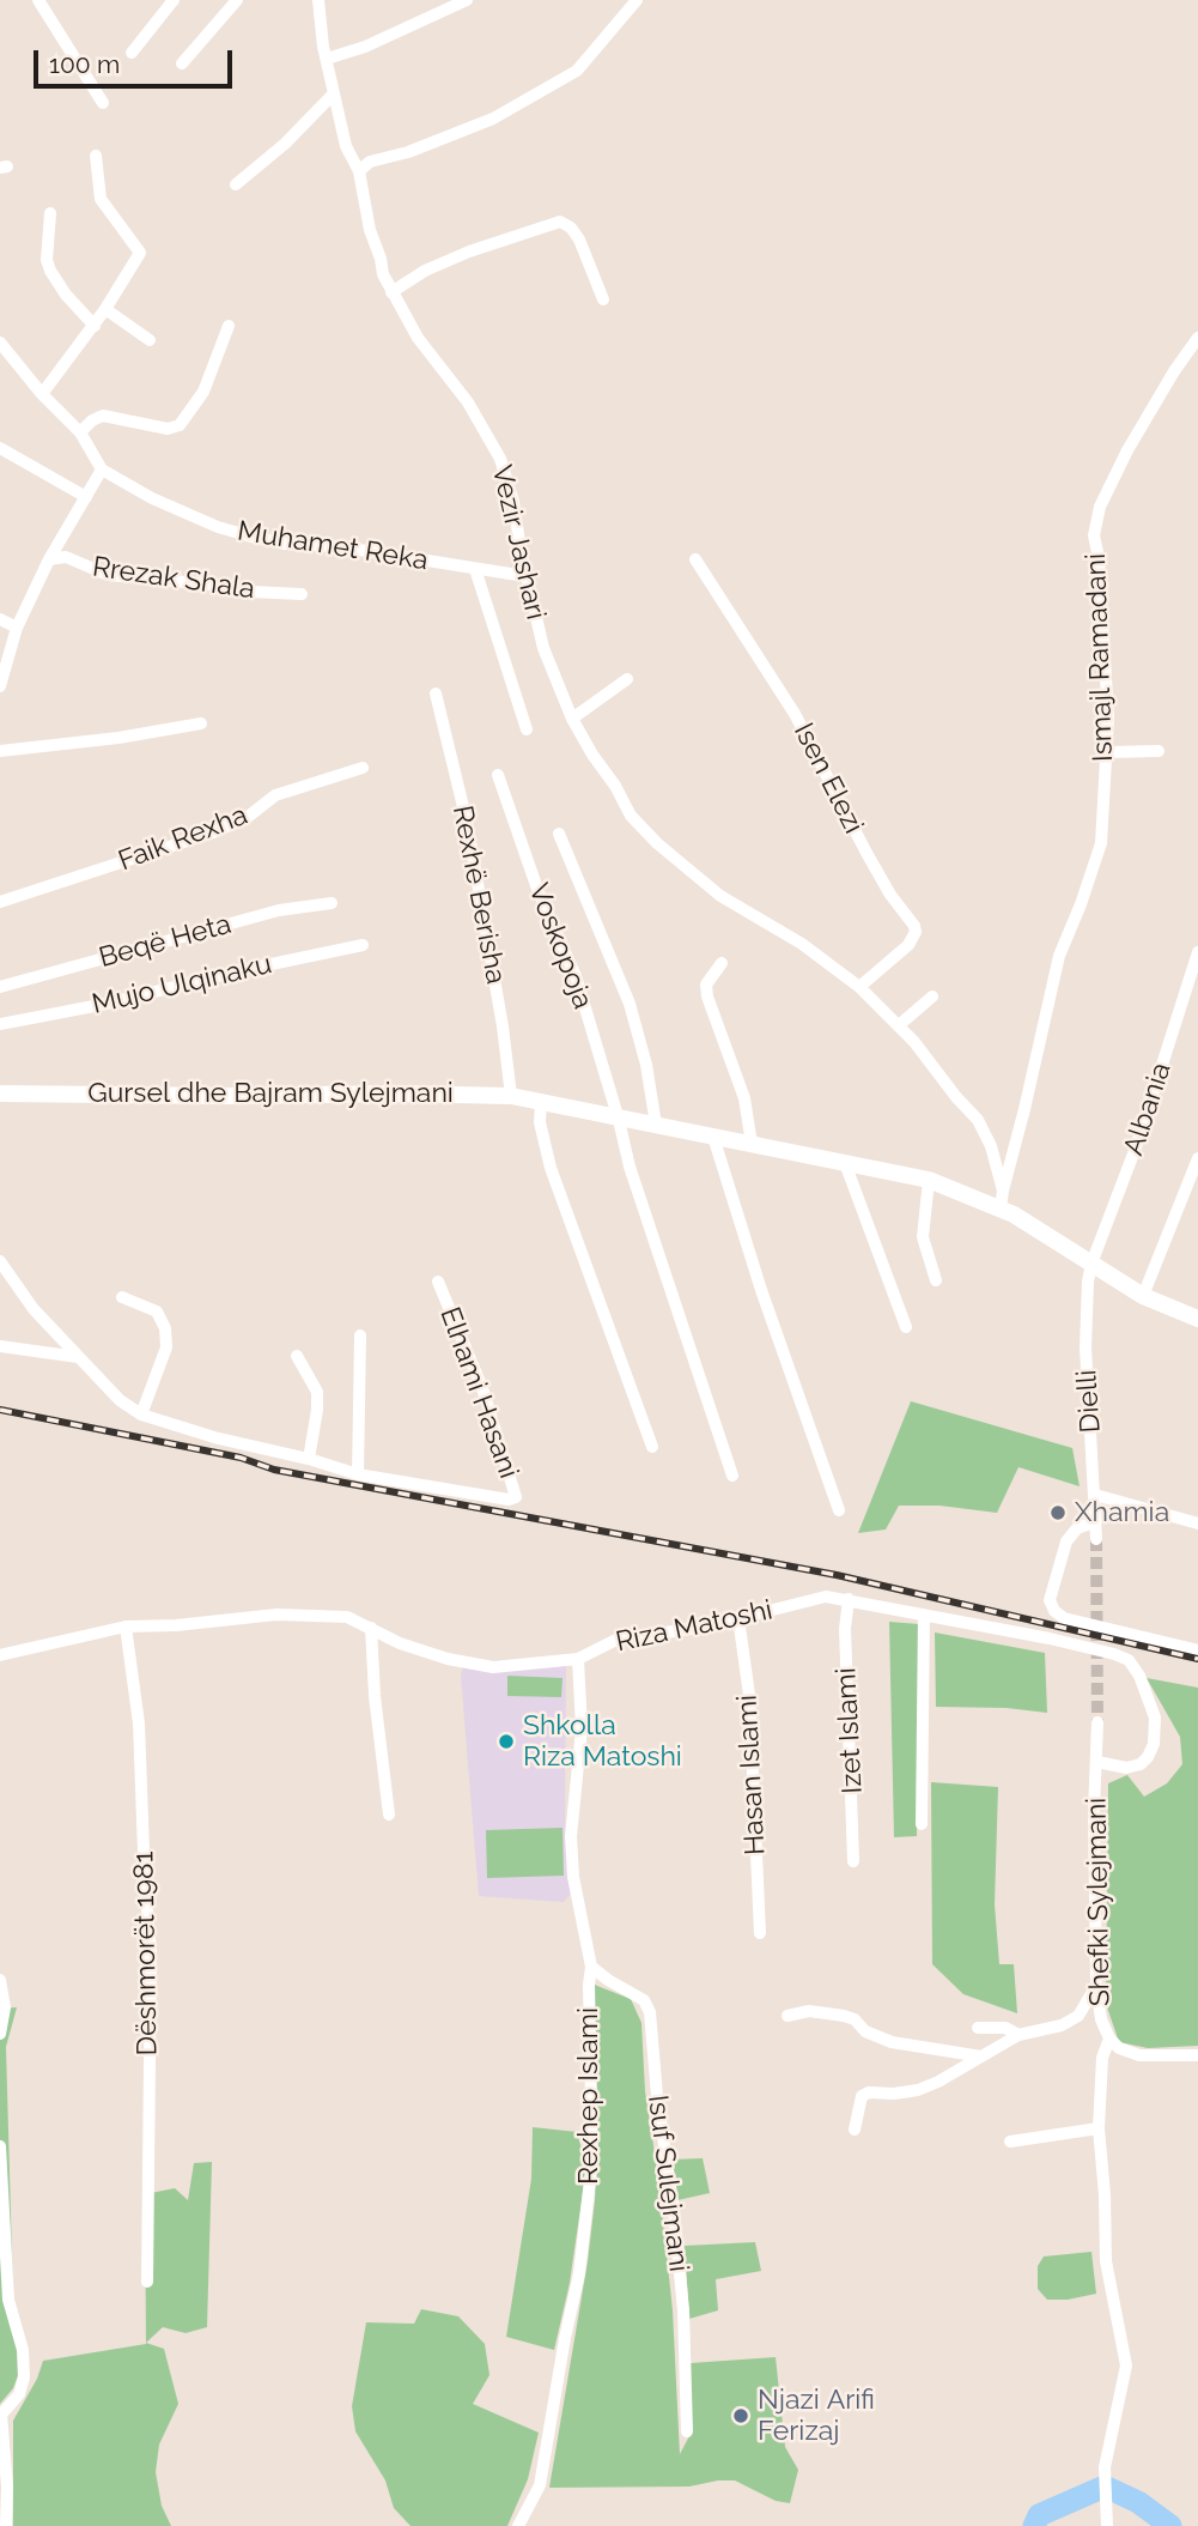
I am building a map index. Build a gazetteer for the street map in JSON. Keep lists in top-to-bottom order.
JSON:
{
  "streets": {
    "street": [
      "Vezir Jashari",
      "Muhamet Reka",
      "Rrezak Shala",
      "Ismajl Ramadani",
      "Isen Elezi",
      "Faik Rexha",
      "Rexhë Berisha",
      "Beqë Heta",
      "Voskopoja",
      "Mujo Ulqinaku",
      "Gursel dhe Bajram Sylejmani",
      "Albania",
      "Elhami Hasani",
      "Dielli",
      "Riza Matoshi",
      "Izet Islami",
      "Hasan Islami",
      "Shefki Sylejmani",
      "Dëshmorët 1981",
      "Rexhep Islami",
      "Isuf Sulejmani"
    ]
  },
  "crossings": [
    ["Vezir Jashari", "Muhamet Reka"],
    ["Vezir Jashari", "Ismajl Ramadani"],
    ["Vezir Jashari", "Isen Elezi"],
    ["Vezir Jashari", "Gursel dhe Bajram Sylejmani"],
    ["Rexhë Berisha", "Gursel dhe Bajram Sylejmani"],
    ["Voskopoja", "Gursel dhe Bajram Sylejmani"],
    ["Gursel dhe Bajram Sylejmani", "Albania"],
    ["Gursel dhe Bajram Sylejmani", "Dielli"],
    ["Albania", "Dielli"],
    ["Riza Matoshi", "Izet Islami"],
    ["Riza Matoshi", "Hasan Islami"],
    ["Riza Matoshi", "Shefki Sylejmani"],
    ["Riza Matoshi", "Dëshmorët 1981"],
    ["Riza Matoshi", "Rexhep Islami"],
    ["Rexhep Islami", "Isuf Sulejmani"]
  ],
  "places": ["Xhamia", "Shkolla Riza Matoshi", "Njazi Arifi Ferizaj"],
  "scale_bar": "100 m"
}
